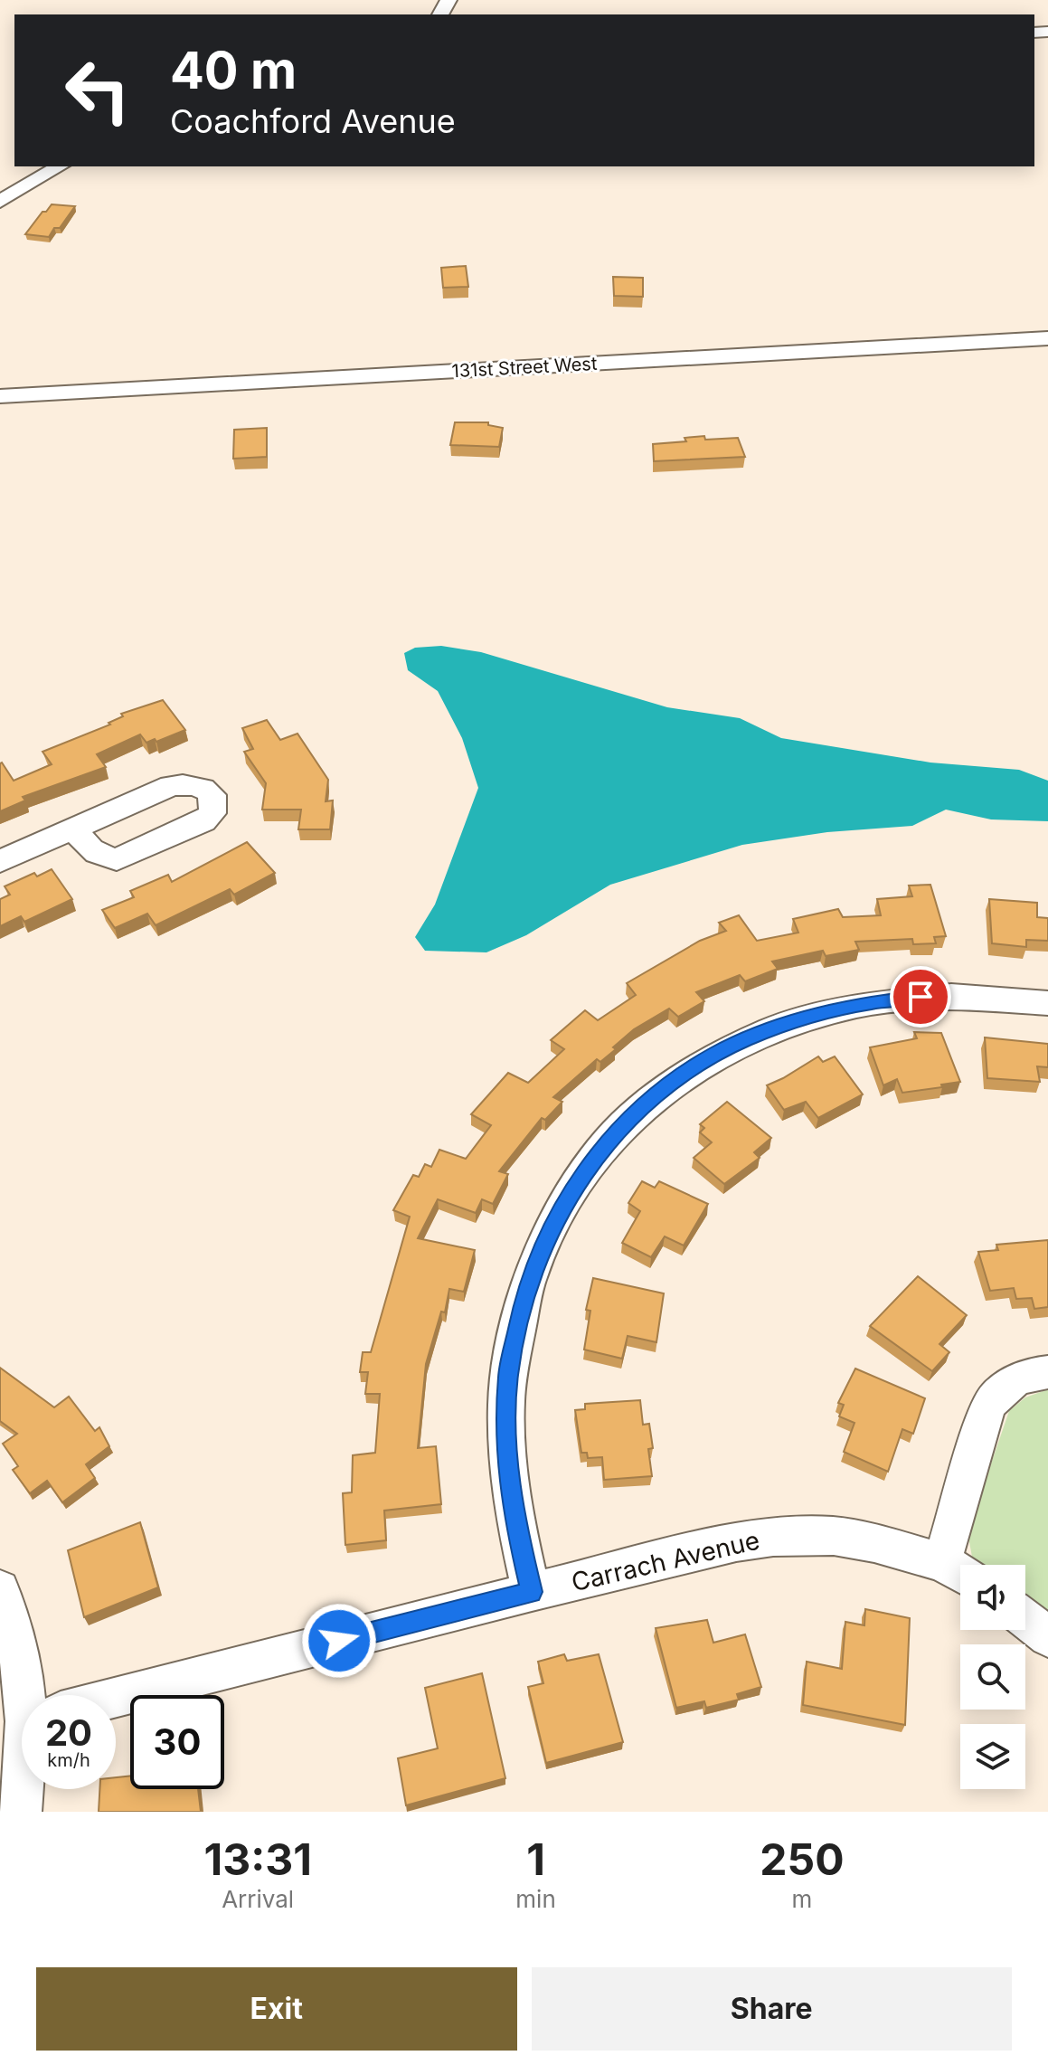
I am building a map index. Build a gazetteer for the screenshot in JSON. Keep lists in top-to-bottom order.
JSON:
{
  "streets": {
    "street": ["131st Street West", "Carrach Avenue"]
  },
  "page": {
    "turn": ["40 m", "Coachford Avenue"],
    "speed": "20 km/h",
    "limit": "30",
    "eta": [
      "13:31",
      "Arrival",
      "1",
      "min",
      "250",
      "m"
    ],
    "buttons": ["Exit", "Share"]
  }
}
